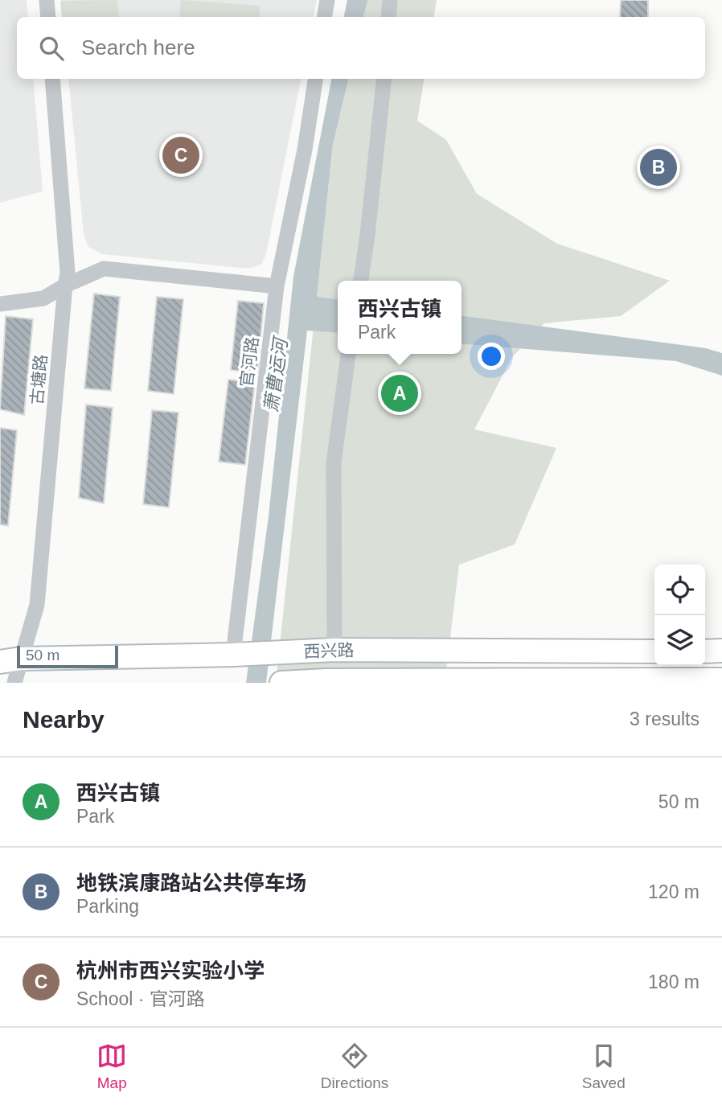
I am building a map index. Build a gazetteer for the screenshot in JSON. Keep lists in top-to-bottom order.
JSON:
{
  "streets": {
    "main road": ["西兴路"],
    "street": ["官河路", "古塘路"]
  },
  "crossings": [
    ["官河路", "西兴路"],
    ["古塘路", "西兴路"]
  ],
  "water": ["萧曹运河"],
  "scale_bar": "50 m",
  "page": {
    "search": "Search here",
    "pins": ["C", "B", "A"],
    "popup": ["西兴古镇", "Park"],
    "scale": "50 m",
    "heading": ["Nearby", "3 results"],
    "list": [
      {
        "mark": "A",
        "name": "西兴古镇",
        "note": "Park",
        "value": "50 m"
      },
      {
        "mark": "B",
        "name": "地铁滨康路站公共停车场",
        "note": "Parking",
        "value": "120 m"
      },
      {
        "mark": "C",
        "name": "杭州市西兴实验小学",
        "note": "School · 官河路",
        "value": "180 m"
      }
    ],
    "nav": ["Map", "Directions", "Saved"]
  }
}
